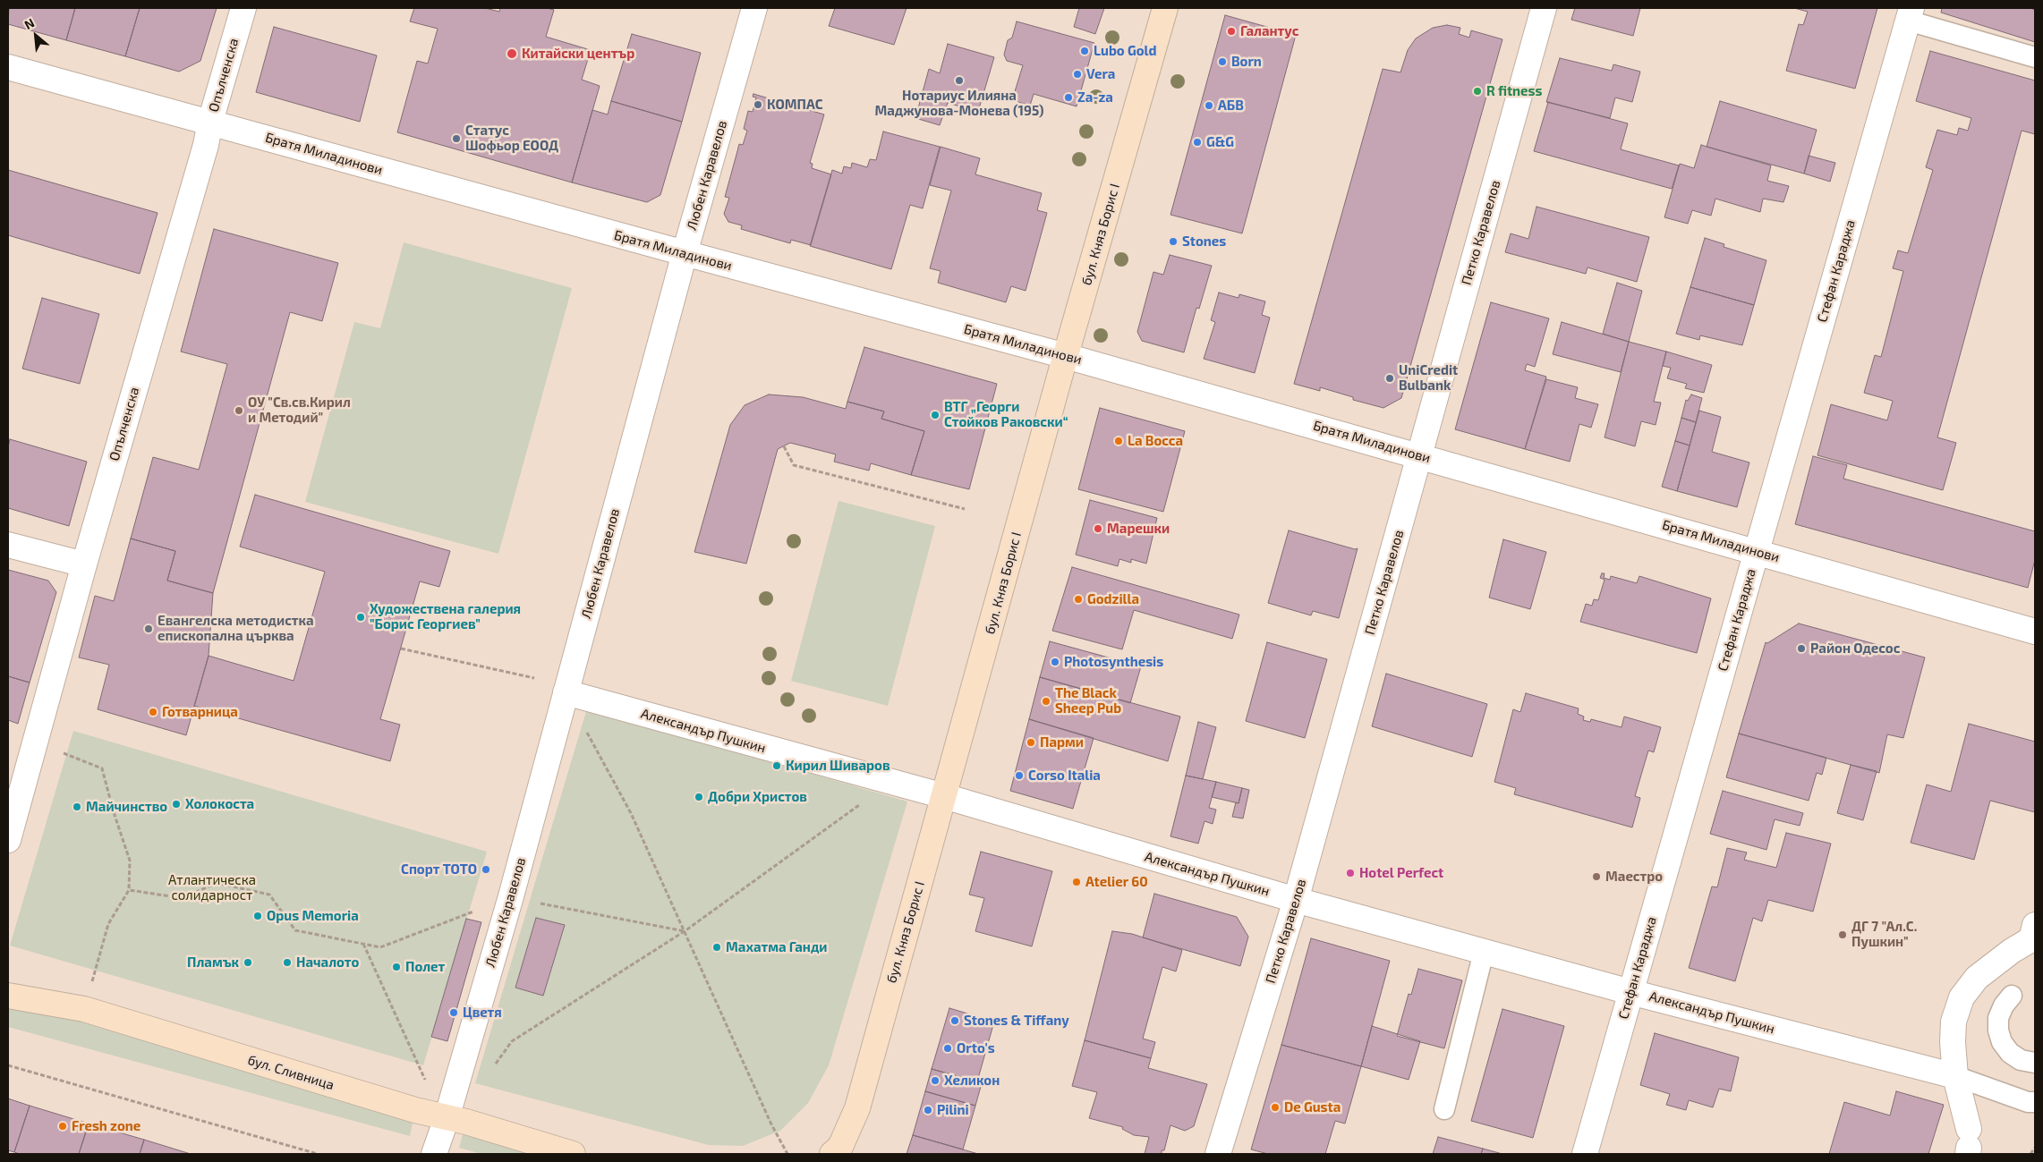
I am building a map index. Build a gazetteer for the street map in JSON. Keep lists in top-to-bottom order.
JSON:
{
  "streets": {
    "main road": ["бул. Княз Борис I", "бул. Сливница"],
    "street": [
      "Опълченска",
      "Братя Миладинови",
      "Любен Каравелов",
      "Петко Каравелов",
      "Стефан Караджа",
      "Александър Пушкин"
    ]
  },
  "crossings": [
    ["Опълченска", "Братя Миладинови"],
    ["Братя Миладинови", "Любен Каравелов"],
    ["Братя Миладинови", "Петко Каравелов"],
    ["Братя Миладинови", "бул. Княз Борис I"],
    ["Братя Миладинови", "Стефан Караджа"],
    ["Любен Каравелов", "Александър Пушкин"],
    ["Любен Каравелов", "бул. Сливница"],
    ["Петко Каравелов", "Александър Пушкин"],
    ["бул. Княз Борис I", "Александър Пушкин"],
    ["Стефан Караджа", "Александър Пушкин"]
  ],
  "parks": ["Атлантическа солидарност"],
  "places": [
    "Галантус",
    "Lubo Gold",
    "Китайски център",
    "Born",
    "Vera",
    "Нотариус Илияна Маджунова-Монева (195)",
    "R fitness",
    "Za-za",
    "КОМПАС",
    "АБВ",
    "Статус Шофьор ЕООД",
    "G&G",
    "Stones",
    "UniCredit Bulbank",
    "ОУ \"Св.св.Кирил и Методий\"",
    "ВТГ „Георги Стойков Раковски“",
    "La Bocca",
    "Марешки",
    "Godzilla",
    "Художествена галерия \"Борис Георгиев\"",
    "Евангелска методистка епископална църква",
    "Район Одесос",
    "Photosynthesis",
    "The Black Sheep Pub",
    "Готварница",
    "Парми",
    "Кирил Шиваров",
    "Corso Italia",
    "Добри Христов",
    "Холокоста",
    "Майчинство",
    "Спорт ТОТО",
    "Hotel Perfect",
    "Маестро",
    "Atelier 60",
    "Opus Memoria",
    "ДГ 7 \"Ал.С. Пушкин\"",
    "Махатма Ганди",
    "Пламък",
    "Началото",
    "Полет",
    "Цветя",
    "Stones & Tiffany",
    "Orto's",
    "Хеликон",
    "De Gusta",
    "Pilini",
    "Fresh zone"
  ],
  "north": "top left"
}
